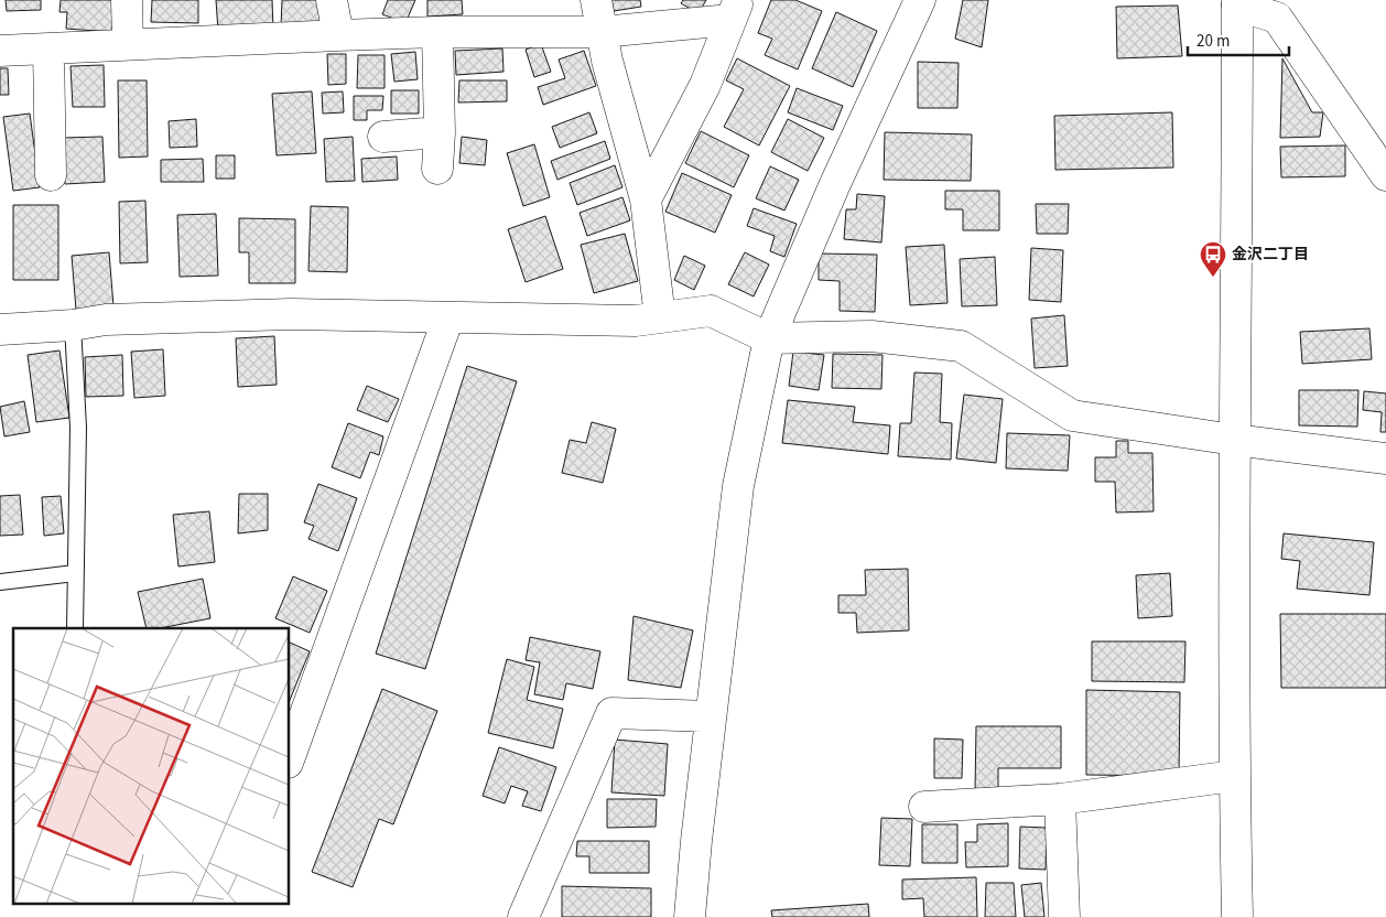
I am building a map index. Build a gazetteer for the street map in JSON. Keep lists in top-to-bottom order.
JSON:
{
  "places": {
    "bus stop": ["金沢二丁目"]
  },
  "scale_bar": "20 m"
}
